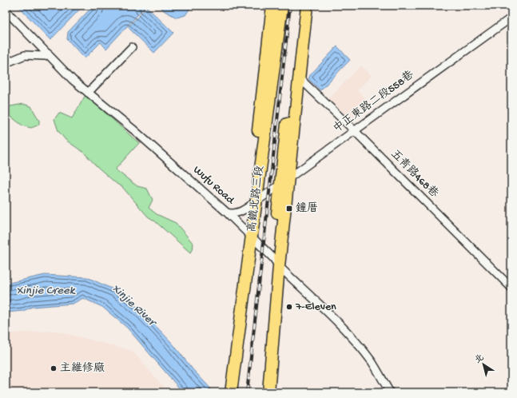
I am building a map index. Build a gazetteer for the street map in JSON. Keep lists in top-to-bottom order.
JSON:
{
  "streets": {
    "main road": ["高鐵北路三段"],
    "street": ["中正東路二段558巷", "五青路468巷", "Wufu Road"]
  },
  "crossings": [
    ["中正東路二段558巷", "五青路468巷"],
    ["中正東路二段558巷", "Wufu Road"],
    ["中正東路二段558巷", "高鐵北路三段"],
    ["五青路468巷", "高鐵北路三段"],
    ["Wufu Road", "高鐵北路三段"]
  ],
  "water": ["Xinjie Creek", "Xinjie River"],
  "places": {
    "transit": ["鐘厝"],
    "other": ["7-Eleven", "主維修廠"]
  },
  "north": "top left"
}
